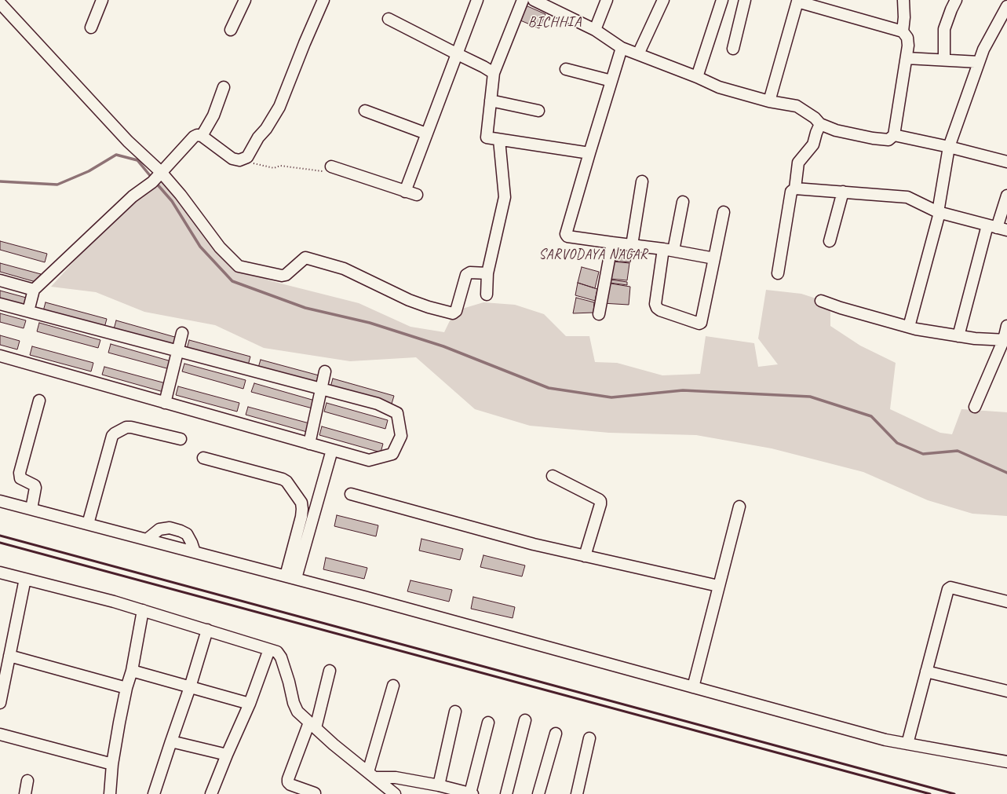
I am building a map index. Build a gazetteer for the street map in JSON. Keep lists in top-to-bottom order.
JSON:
{
  "districts": ["BICHHIA", "SARVODAYA NAGAR"]
}
